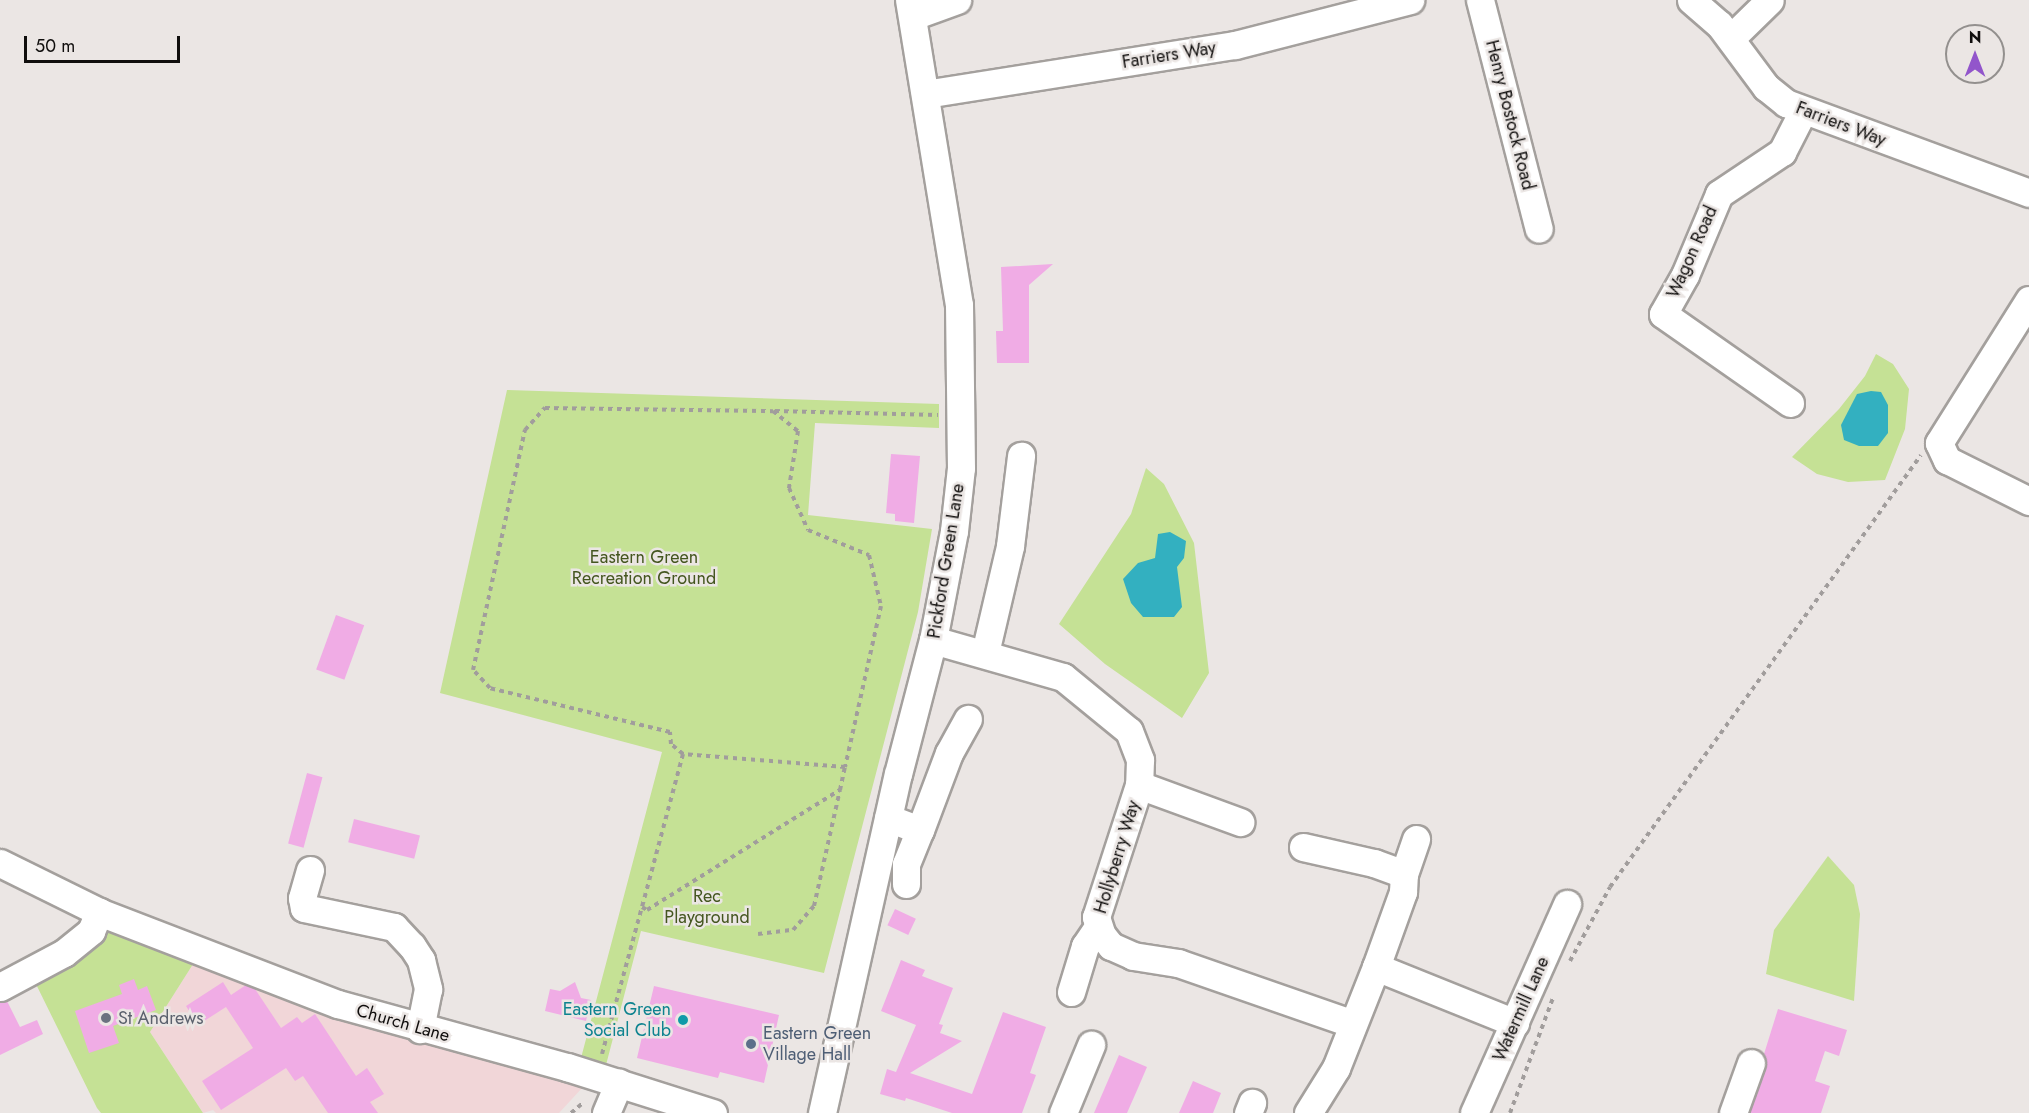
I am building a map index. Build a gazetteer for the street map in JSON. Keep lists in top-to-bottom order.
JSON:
{
  "streets": {
    "street": [
      "Farriers Way",
      "Henry Bostock Road",
      "Wagon Road",
      "Pickford Green Lane",
      "Hollyberry Way",
      "Watermill Lane",
      "Church Lane"
    ]
  },
  "crossings": [
    ["Farriers Way", "Wagon Road"],
    ["Farriers Way", "Pickford Green Lane"],
    ["Pickford Green Lane", "Hollyberry Way"]
  ],
  "parks": ["Eastern Green Recreation Ground", "Rec Playground"],
  "places": ["St Andrews", "Eastern Green Social Club", "Eastern Green Village Hall"],
  "scale_bar": "50 m",
  "north": "top"
}
